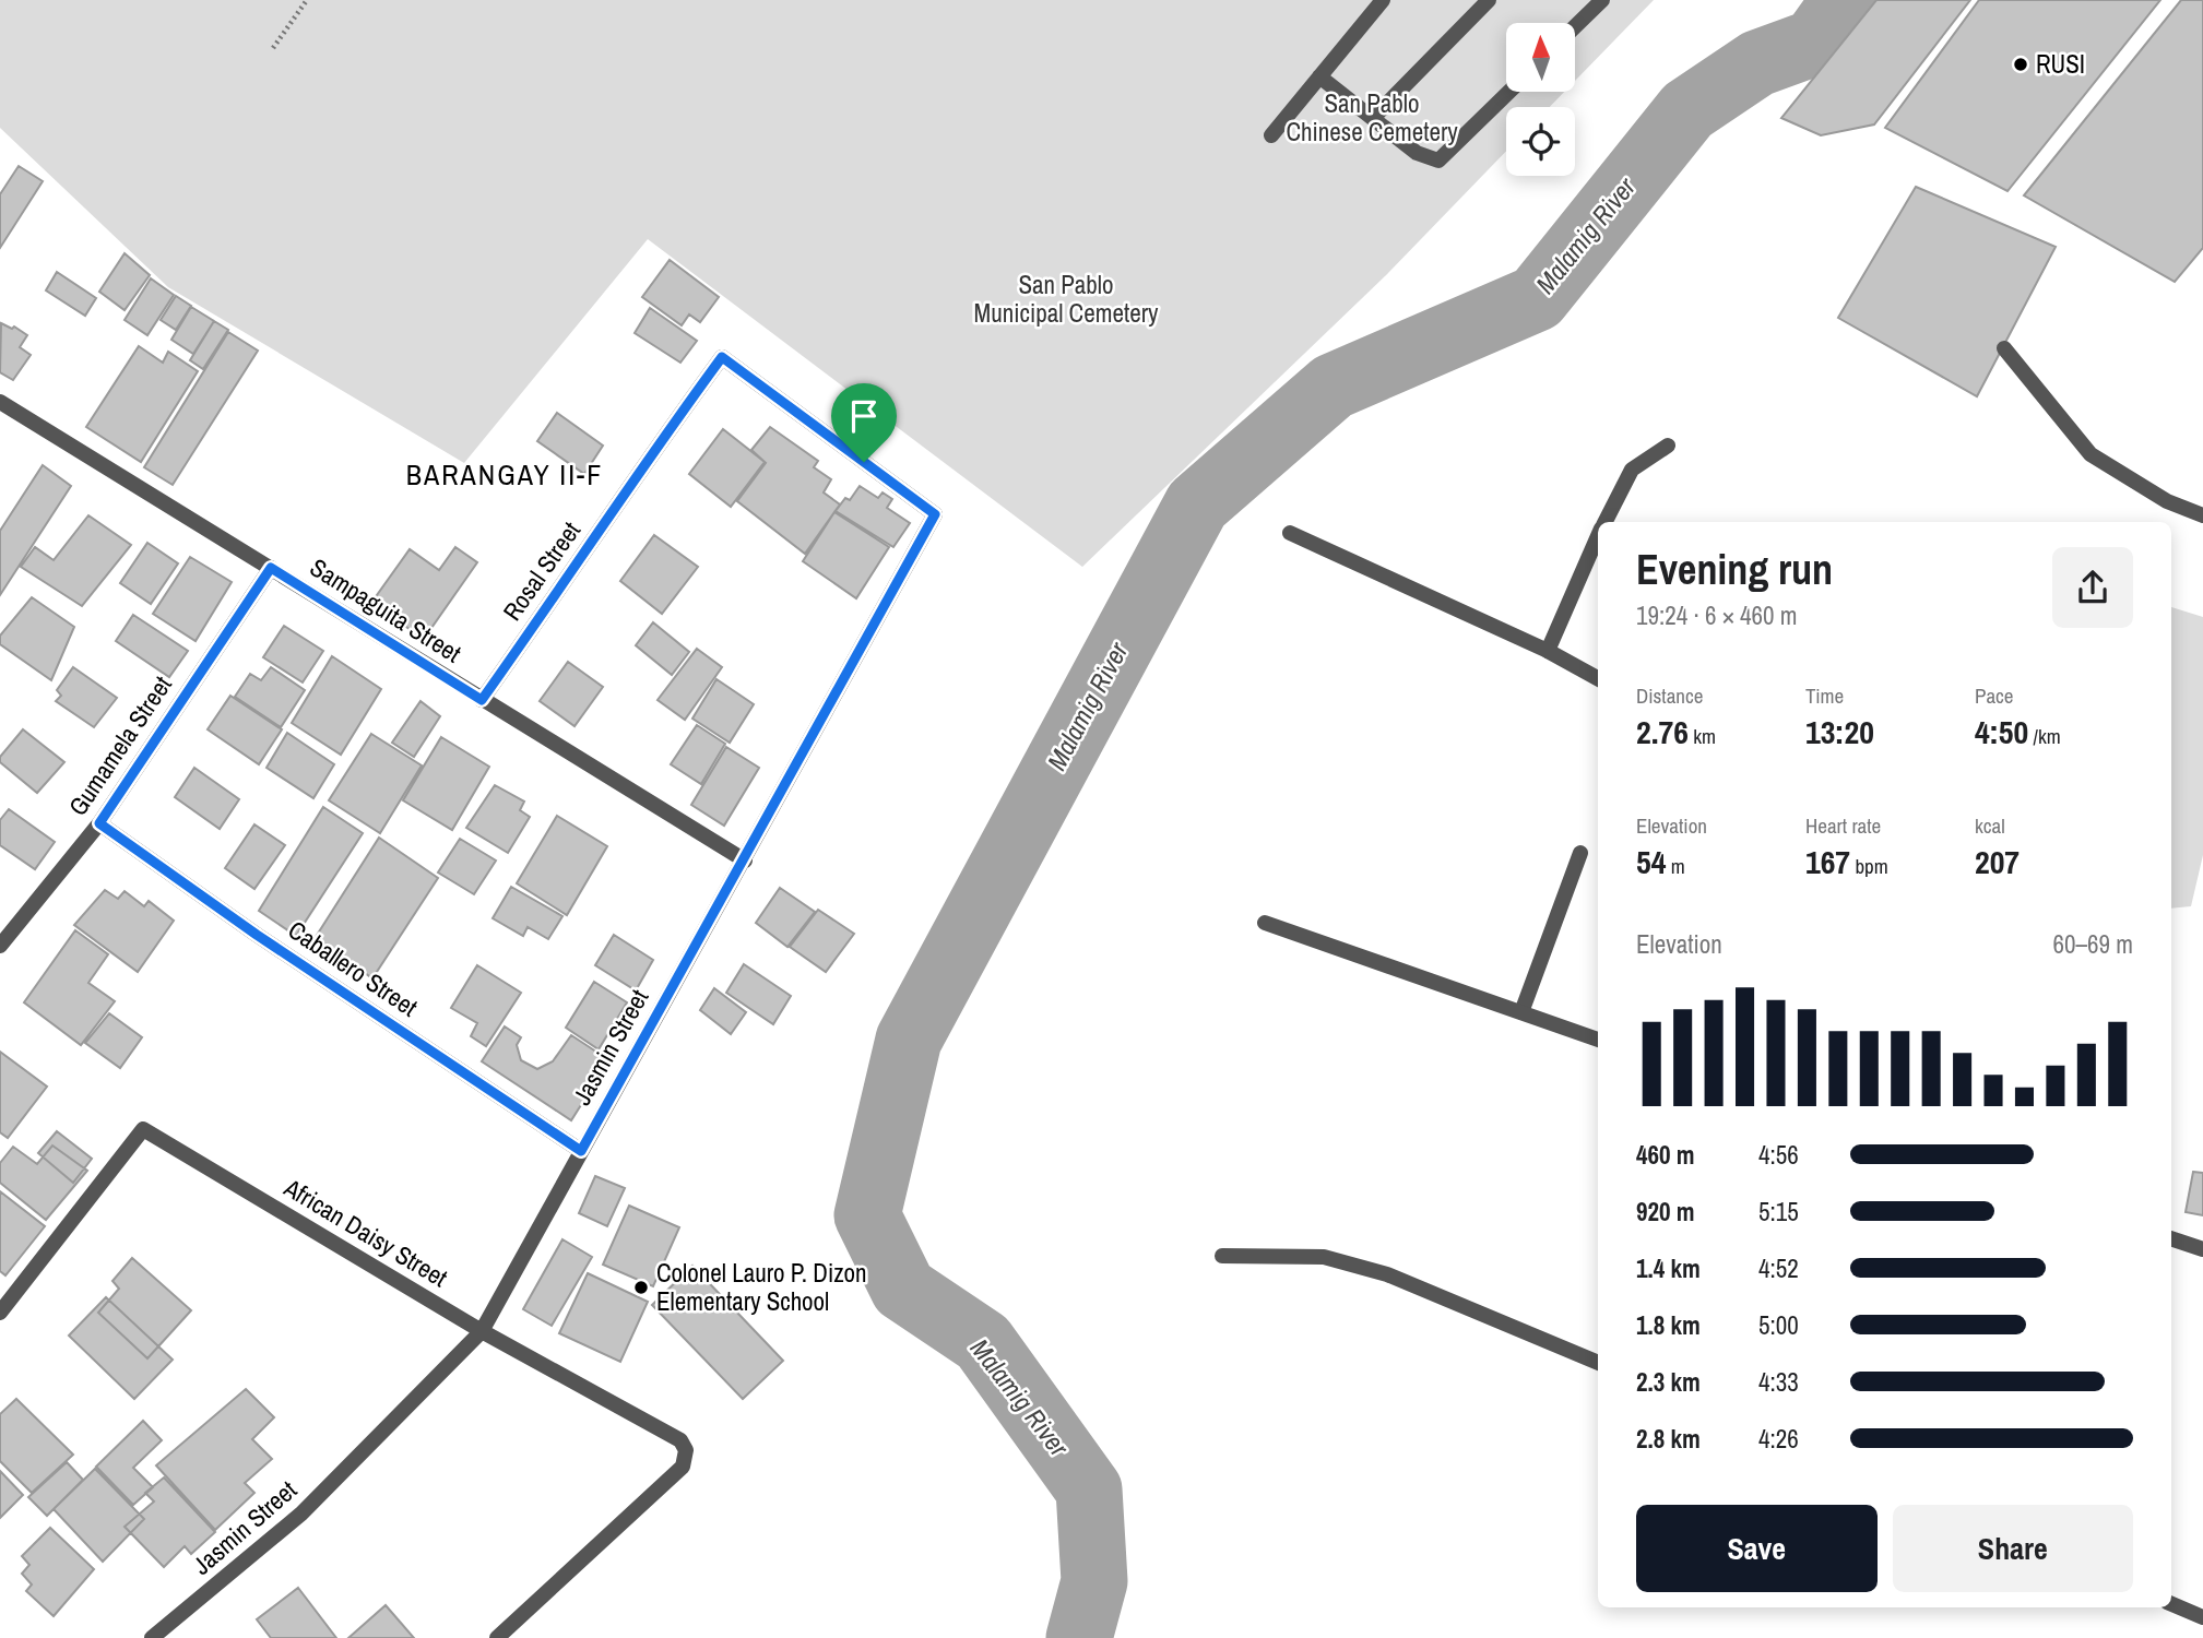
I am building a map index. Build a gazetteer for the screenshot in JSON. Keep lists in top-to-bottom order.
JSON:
{
  "streets": {
    "street": [
      "Rosal Street",
      "Sampaguita Street",
      "Gumamela Street",
      "Caballero Street",
      "Jasmin Street",
      "African Daisy Street"
    ]
  },
  "crossings": [
    ["Rosal Street", "Sampaguita Street"],
    ["Rosal Street", "Jasmin Street"],
    ["Sampaguita Street", "Gumamela Street"],
    ["Sampaguita Street", "Jasmin Street"],
    ["Gumamela Street", "Caballero Street"],
    ["Caballero Street", "Jasmin Street"],
    ["Jasmin Street", "African Daisy Street"]
  ],
  "districts": ["BARANGAY II-F"],
  "water": ["Malamig River"],
  "parks": ["San Pablo Chinese Cemetery", "San Pablo Municipal Cemetery"],
  "places": ["RUSI", "Colonel Lauro P. Dizon Elementary School"],
  "north": "top",
  "page": {
    "heading": ["Evening run", "19:24 · 6 × 460 m"],
    "stats": [
      ["Distance", "2.76 km"],
      ["Time", "13:20"],
      ["Pace", "4:50 /km"],
      ["Elevation", "54 m"],
      ["Heart rate", "167 bpm"],
      ["kcal", "207"]
    ],
    "chart": ["Elevation", "60–69 m"],
    "list": [
      {
        "name": "460 m",
        "note": "4:56"
      },
      {
        "name": "920 m",
        "note": "5:15"
      },
      {
        "name": "1.4 km",
        "note": "4:52"
      },
      {
        "name": "1.8 km",
        "note": "5:00"
      },
      {
        "name": "2.3 km",
        "note": "4:33"
      },
      {
        "name": "2.8 km",
        "note": "4:26"
      }
    ],
    "buttons": ["Save", "Share"]
  }
}
